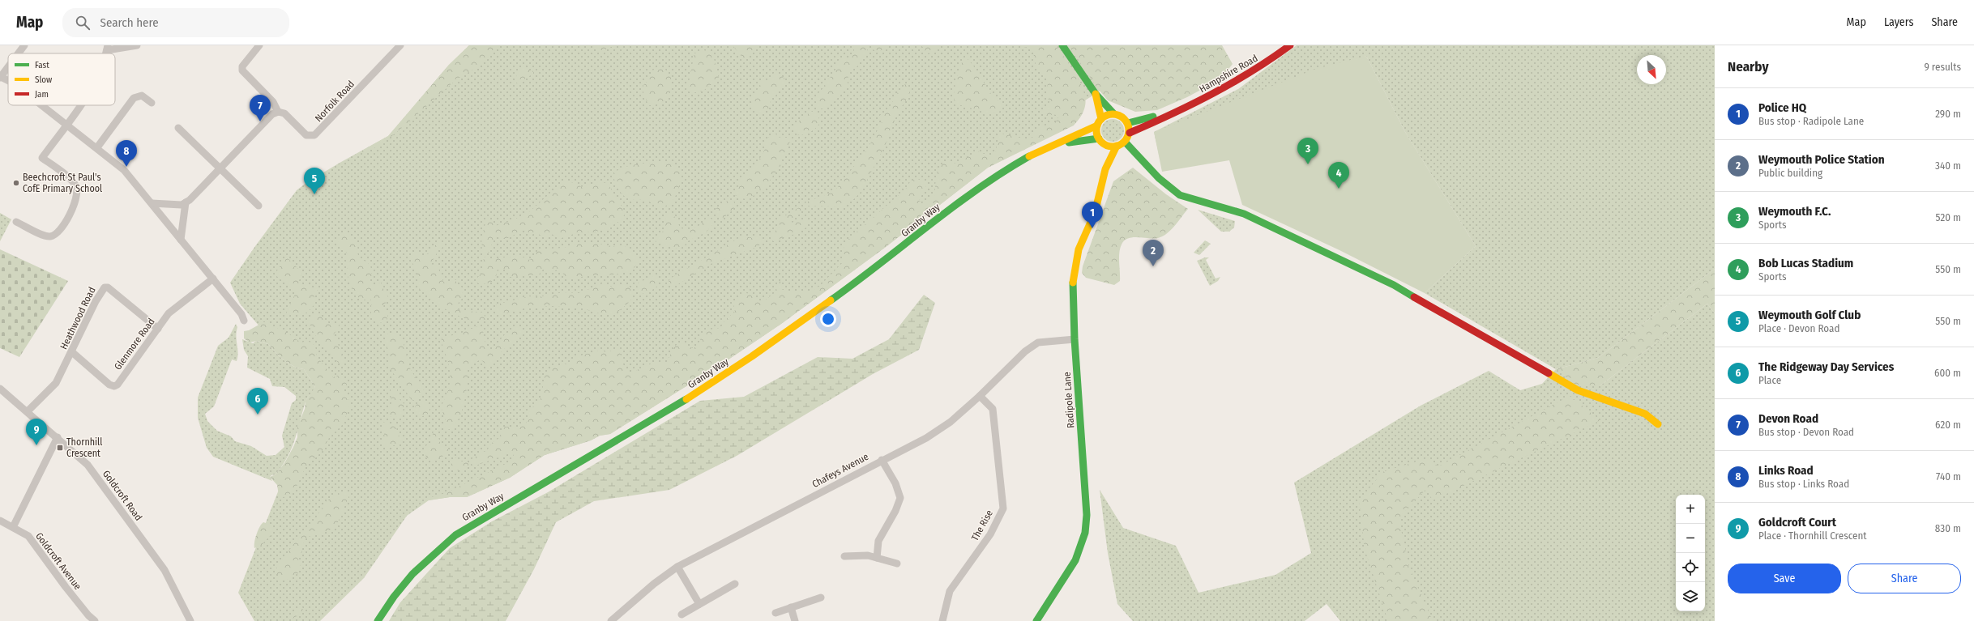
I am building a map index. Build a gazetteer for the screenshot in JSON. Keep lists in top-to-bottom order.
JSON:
{
  "streets": {
    "main road": ["Hampshire Road", "Granby Way", "Radipole Lane"],
    "street": [
      "Norfolk Road",
      "Heathwood Road",
      "Glenmore Road",
      "Chafeys Avenue",
      "Goldcroft Road",
      "The Rise",
      "Goldcroft Avenue"
    ]
  },
  "crossings": [
    ["Granby Way", "Radipole Lane"],
    ["Heathwood Road", "Glenmore Road"],
    ["Heathwood Road", "Goldcroft Road"],
    ["Radipole Lane", "Chafeys Avenue"],
    ["Chafeys Avenue", "The Rise"]
  ],
  "places": {
    "other": ["Beechcroft St Paul's CofE Primary School"],
    "transit": ["Thornhill Crescent"]
  },
  "legend": ["Fast", "Slow", "Jam"],
  "north": "bottom right",
  "page": {
    "header": "Map",
    "search": "Search here",
    "nav": ["Map", "Layers", "Share"],
    "heading": ["Nearby", "9 results"],
    "list": [
      {
        "mark": "1",
        "name": "Police HQ",
        "note": "Bus stop · Radipole Lane",
        "value": "290 m"
      },
      {
        "mark": "2",
        "name": "Weymouth Police Station",
        "note": "Public building",
        "value": "340 m"
      },
      {
        "mark": "3",
        "name": "Weymouth F.C.",
        "note": "Sports",
        "value": "520 m"
      },
      {
        "mark": "4",
        "name": "Bob Lucas Stadium",
        "note": "Sports",
        "value": "550 m"
      },
      {
        "mark": "5",
        "name": "Weymouth Golf Club",
        "note": "Place · Devon Road",
        "value": "550 m"
      },
      {
        "mark": "6",
        "name": "The Ridgeway Day Services",
        "note": "Place",
        "value": "600 m"
      },
      {
        "mark": "7",
        "name": "Devon Road",
        "note": "Bus stop · Devon Road",
        "value": "620 m"
      },
      {
        "mark": "8",
        "name": "Links Road",
        "note": "Bus stop · Links Road",
        "value": "740 m"
      },
      {
        "mark": "9",
        "name": "Goldcroft Court",
        "note": "Place · Thornhill Crescent",
        "value": "830 m"
      }
    ],
    "pins": [
      "7",
      "3",
      "8",
      "4",
      "5",
      "1",
      "2",
      "6",
      "9"
    ],
    "map_buttons": ["+", "−"],
    "buttons": ["Save", "Share"]
  }
}
